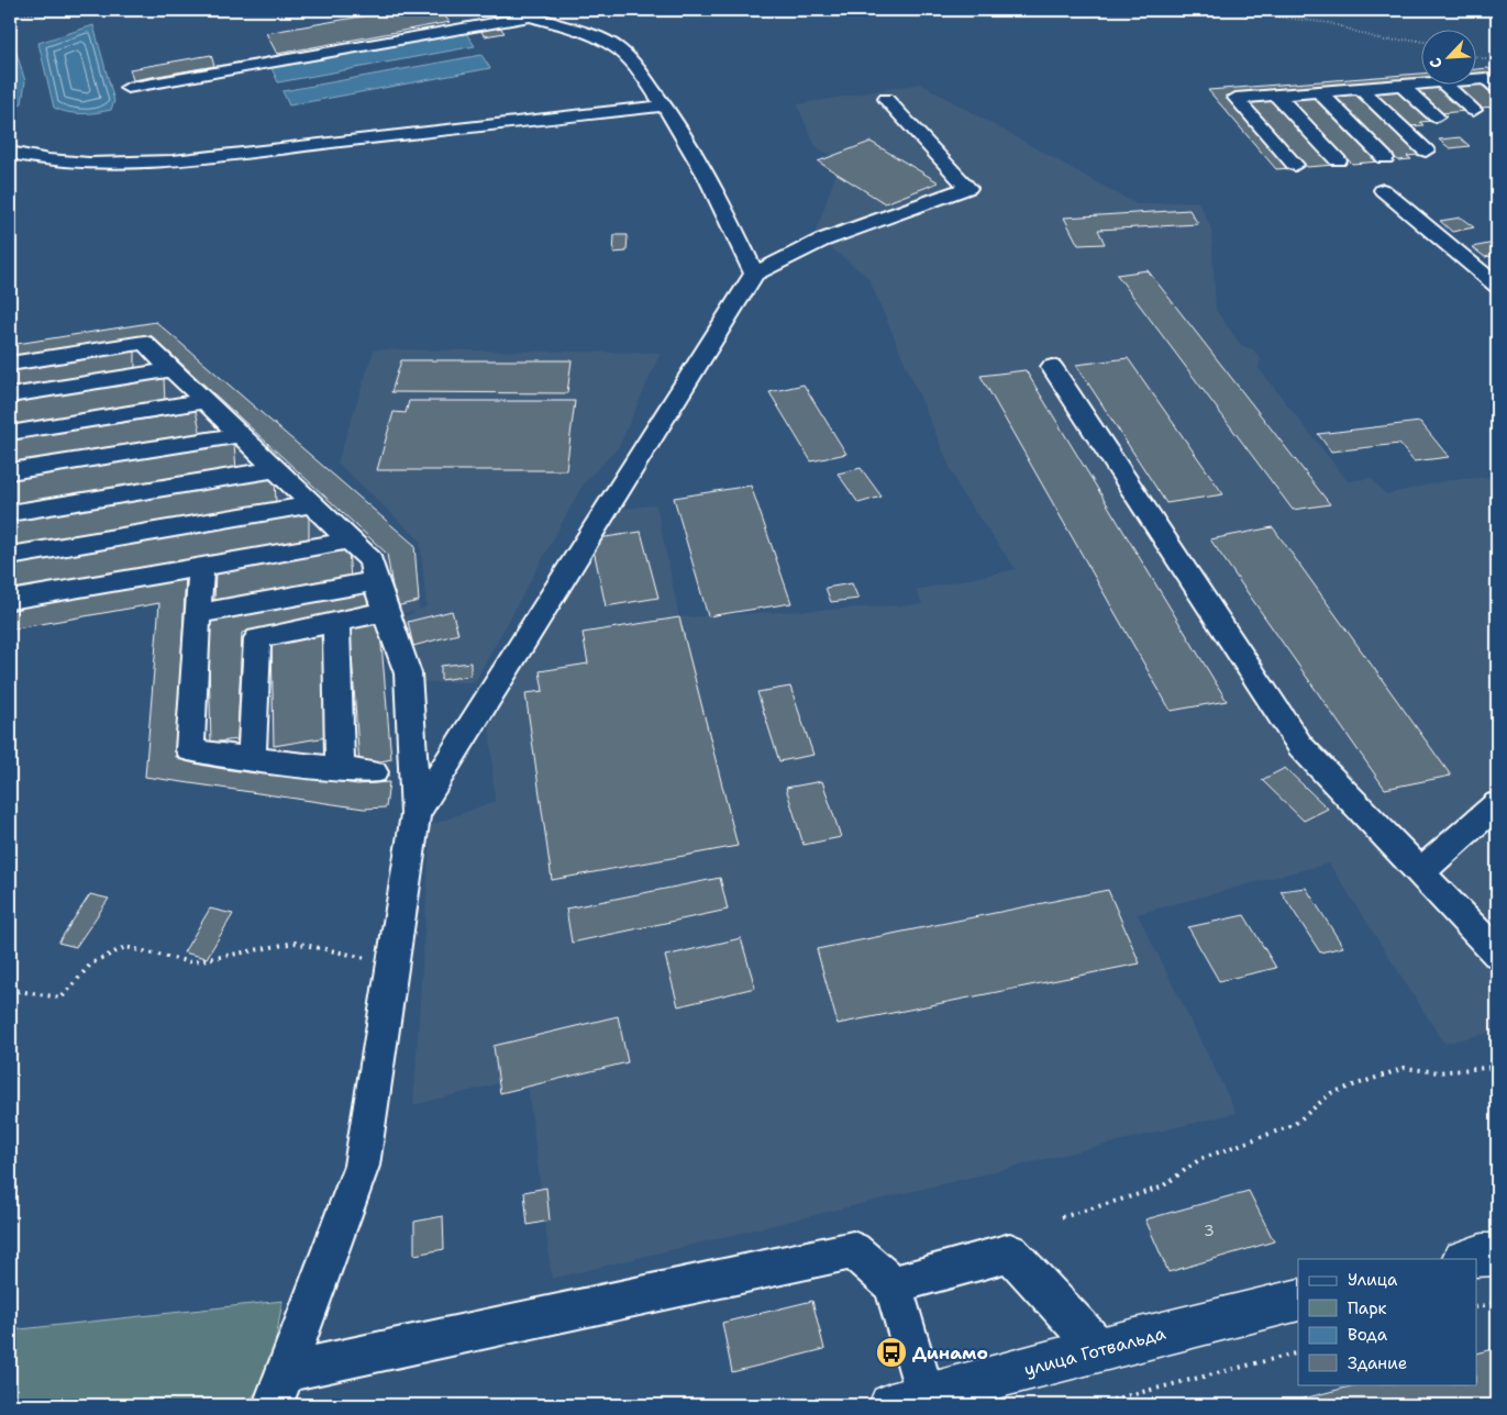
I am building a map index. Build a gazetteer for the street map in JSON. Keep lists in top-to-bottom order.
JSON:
{
  "streets": {
    "main road": ["улица Готвальда"]
  },
  "places": {
    "bus stop": ["Динамо"]
  },
  "house_numbers": ["3"],
  "legend": [
    "Улица",
    "Парк",
    "Вода",
    "Здание"
  ],
  "north": "bottom left"
}
